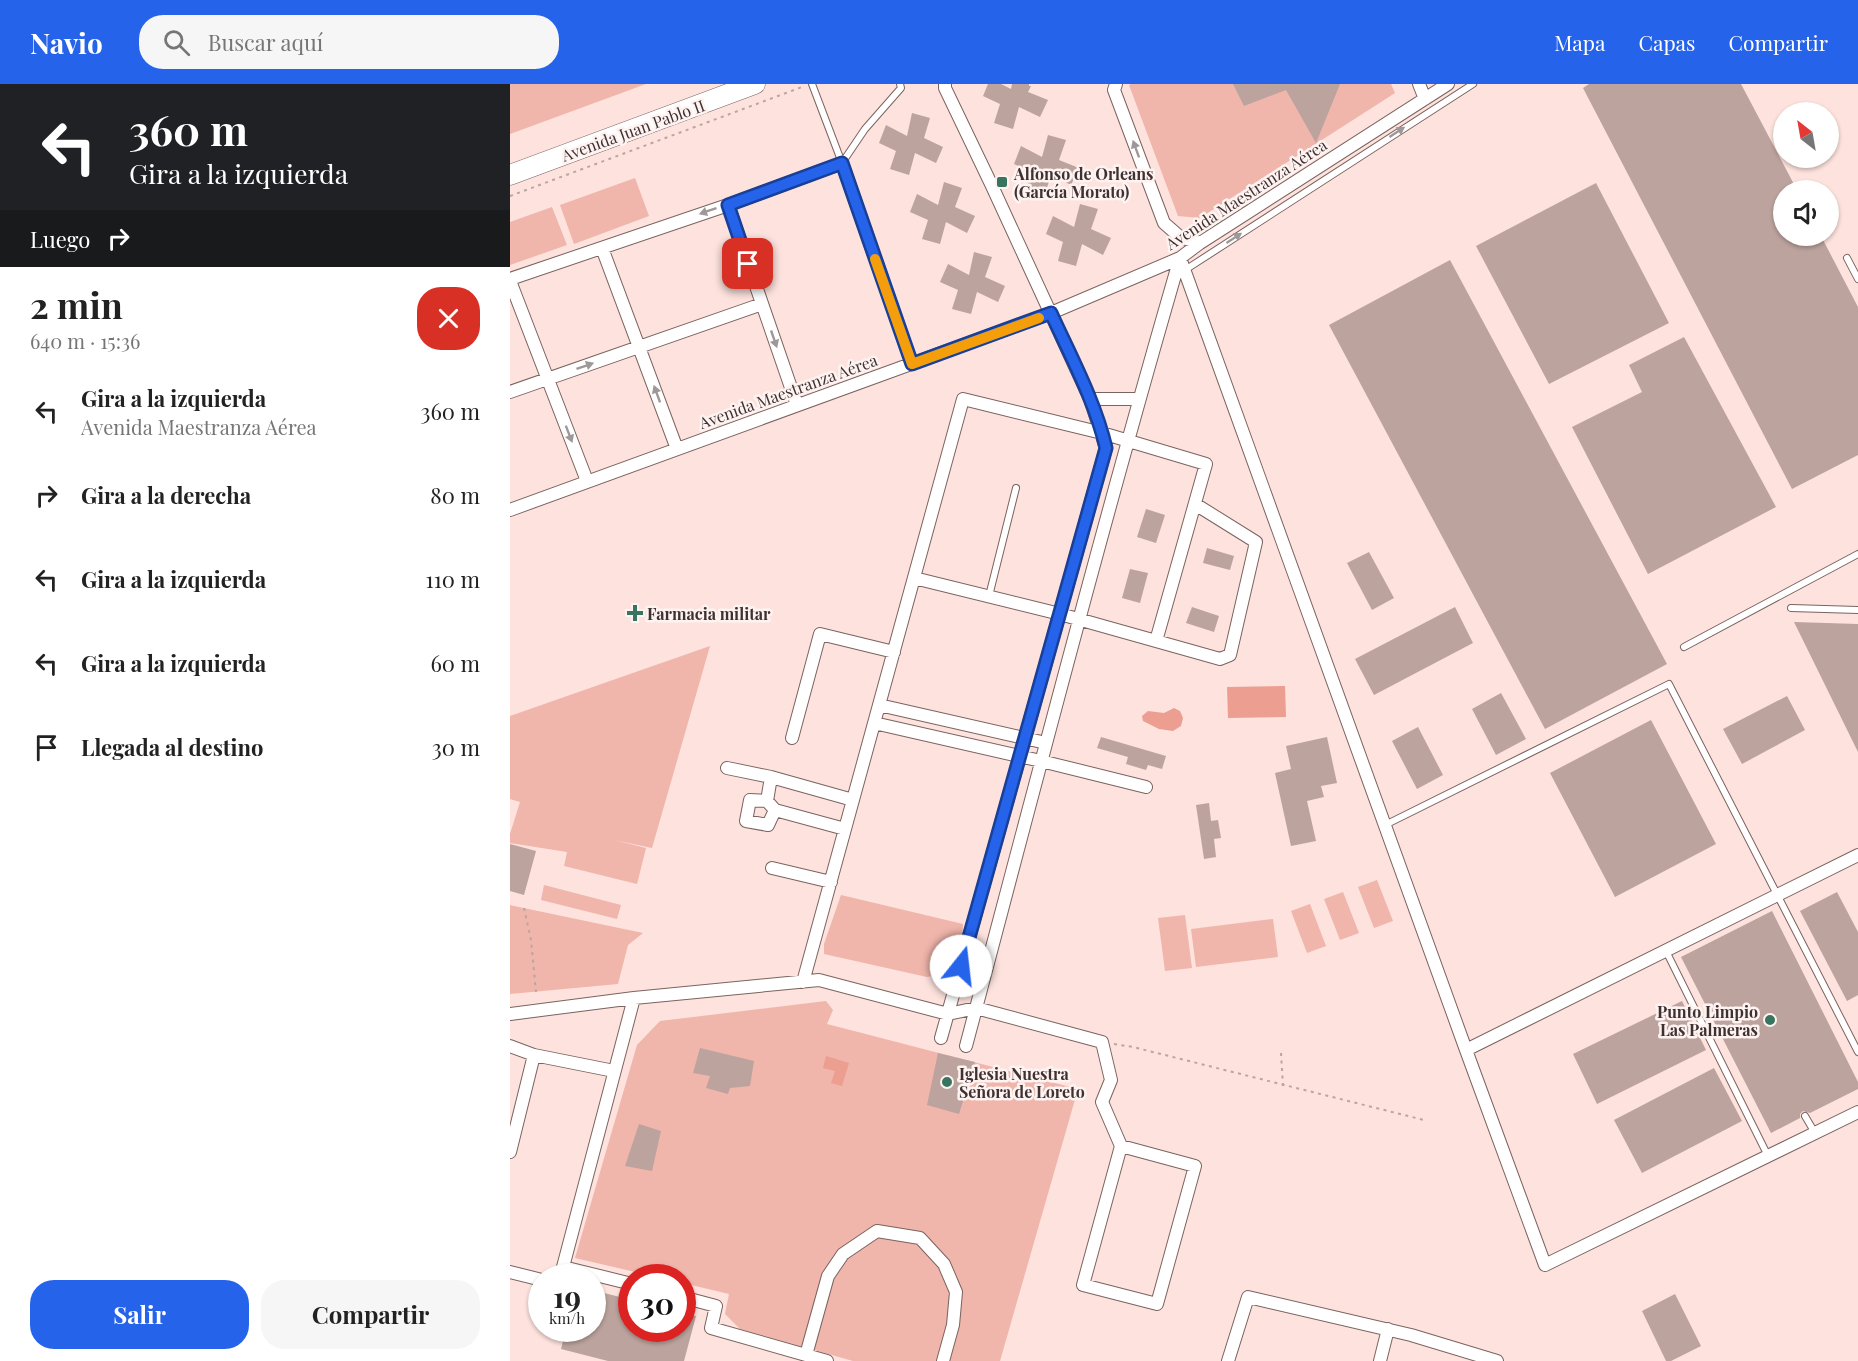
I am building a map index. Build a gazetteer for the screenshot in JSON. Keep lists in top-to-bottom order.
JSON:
{
  "streets": {
    "main road": ["Avenida Juan Pablo II"],
    "street": ["Avenida Maestranza Aérea"]
  },
  "places": {
    "transit": ["Alfonso de Orleans (García Morato)"],
    "health": ["Farmacia militar"],
    "other": ["Punto Limpio Las Palmeras", "Iglesia Nuestra Señora de Loreto"]
  },
  "north": "top left",
  "page": {
    "header": "Navio",
    "search": "Buscar aquí",
    "nav": ["Mapa", "Capas", "Compartir"],
    "turn": ["360 m", "Gira a la izquierda"],
    "then": "Luego",
    "heading": ["2 min", "640 m · 15:36"],
    "list": [
      {
        "name": "Gira a la izquierda",
        "note": "Avenida Maestranza Aérea",
        "value": "360 m"
      },
      {
        "name": "Gira a la derecha",
        "value": "80 m"
      },
      {
        "name": "Gira a la izquierda",
        "value": "110 m"
      },
      {
        "name": "Gira a la izquierda",
        "value": "60 m"
      },
      {
        "name": "Llegada al destino",
        "value": "30 m"
      }
    ],
    "speed": "19 km/h",
    "limit": "30",
    "buttons": ["Salir", "Compartir"]
  }
}
